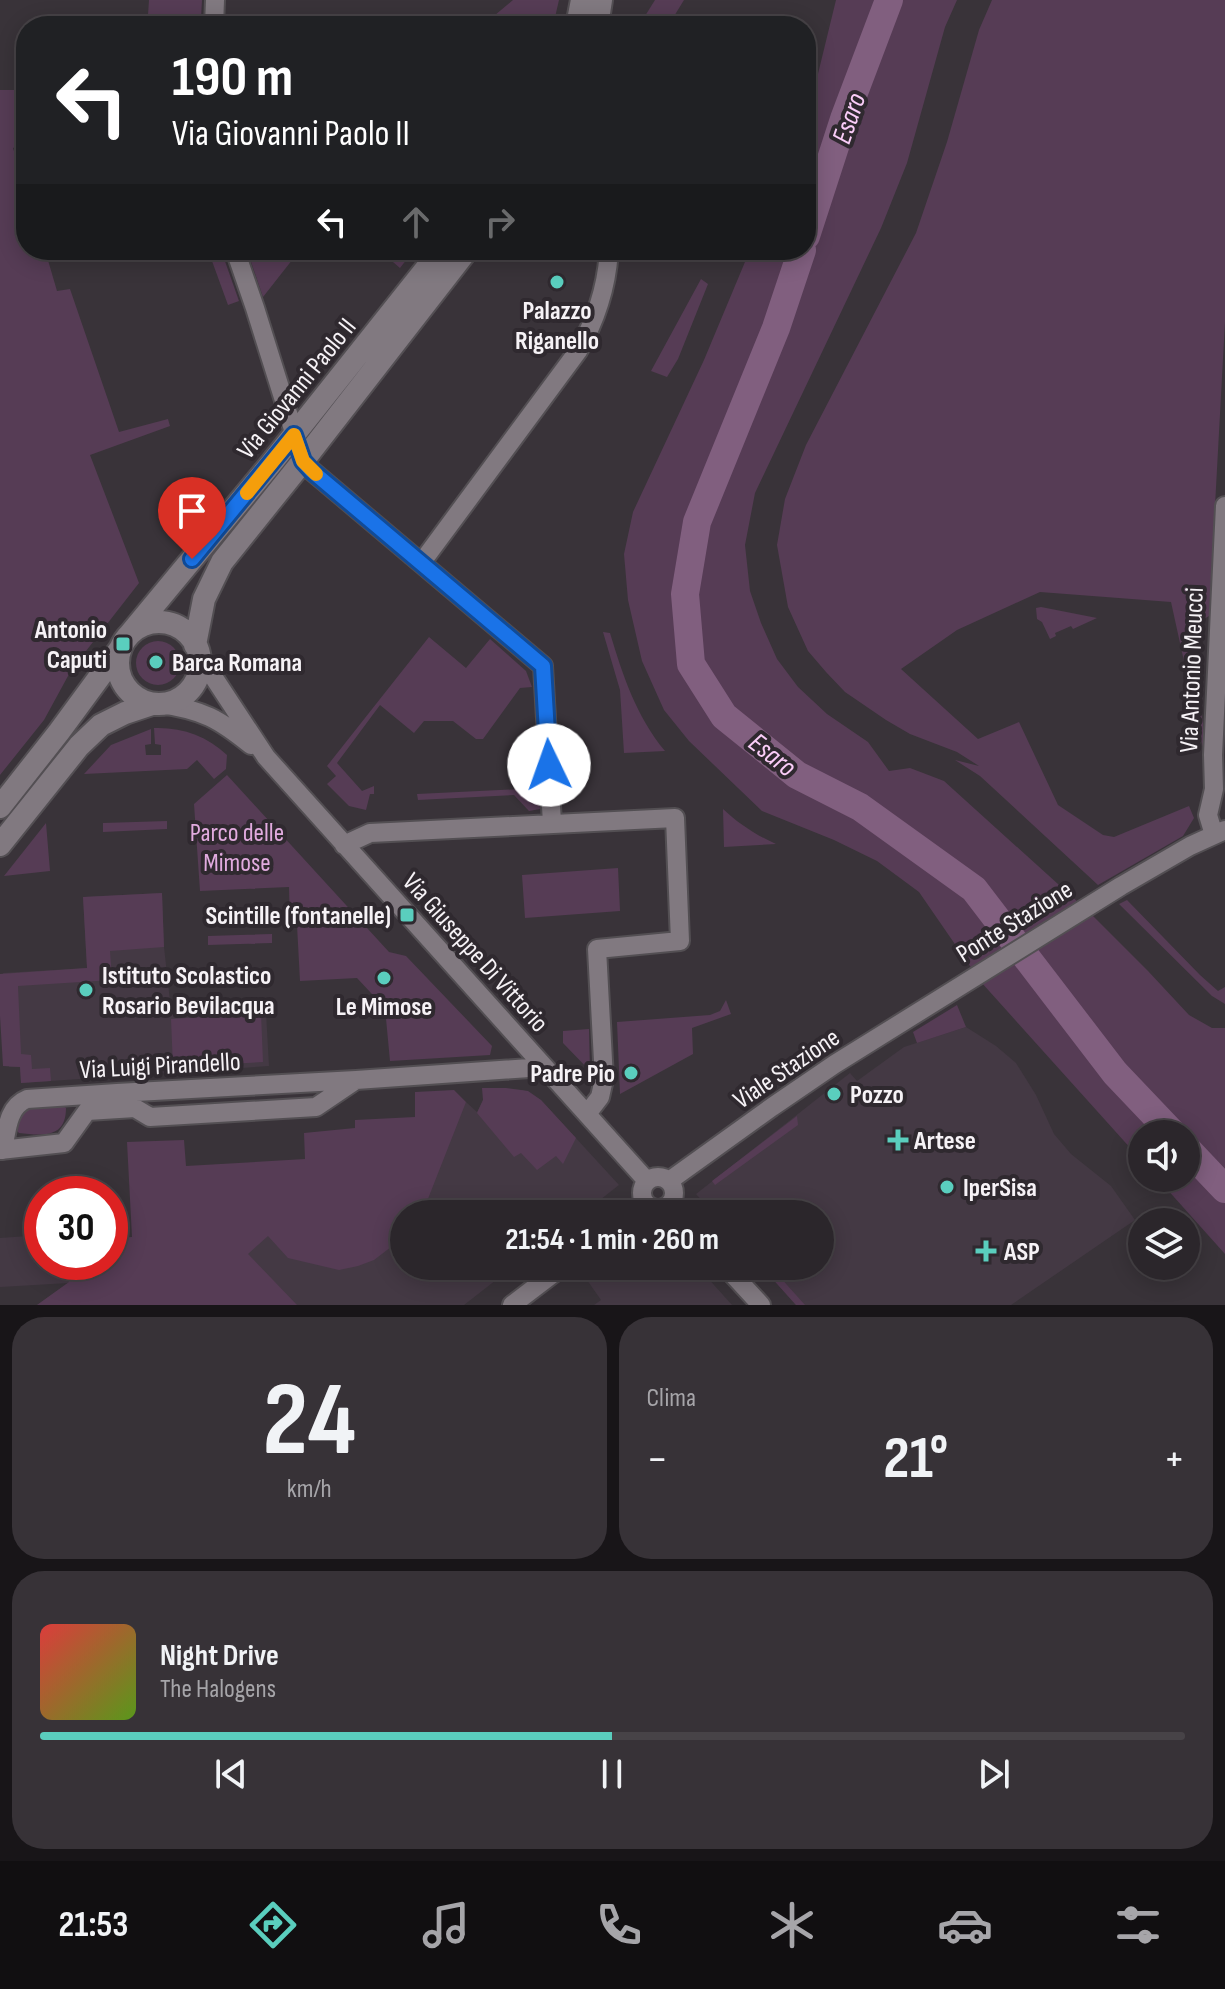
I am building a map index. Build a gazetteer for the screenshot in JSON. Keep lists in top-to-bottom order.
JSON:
{
  "streets": {
    "street": [
      "Via Giovanni Paolo II",
      "Via Antonio Meucci",
      "Ponte Stazione",
      "Via Giuseppe Di Vittorio",
      "Via Luigi Pirandello",
      "Viale Stazione"
    ]
  },
  "crossings": [
    ["Via Antonio Meucci", "Ponte Stazione"],
    ["Ponte Stazione", "Viale Stazione"],
    ["Via Giuseppe Di Vittorio", "Via Luigi Pirandello"]
  ],
  "water": ["Esaro"],
  "parks": ["Parco delle Mimose"],
  "places": {
    "other": [
      "Palazzo Riganello",
      "Barca Romana",
      "Le Mimose",
      "Istituto Scolastico Rosario Bevilacqua",
      "Padre Pio",
      "Pozzo",
      "IperSisa"
    ],
    "transit": ["Antonio Caputi", "Scintille (fontanelle)"],
    "health": ["Artese", "ASP"]
  },
  "page": {
    "turn": ["190 m", "Via Giovanni Paolo II"],
    "limit": "30",
    "trip": "21:54 · 1 min · 260 m",
    "tile": [
      ["24", "km/h"],
      "Clima"
    ],
    "heat": ["−", "21°", "+"],
    "song": ["Night Drive", "The Halogens"],
    "tabs": "21:53"
  }
}
